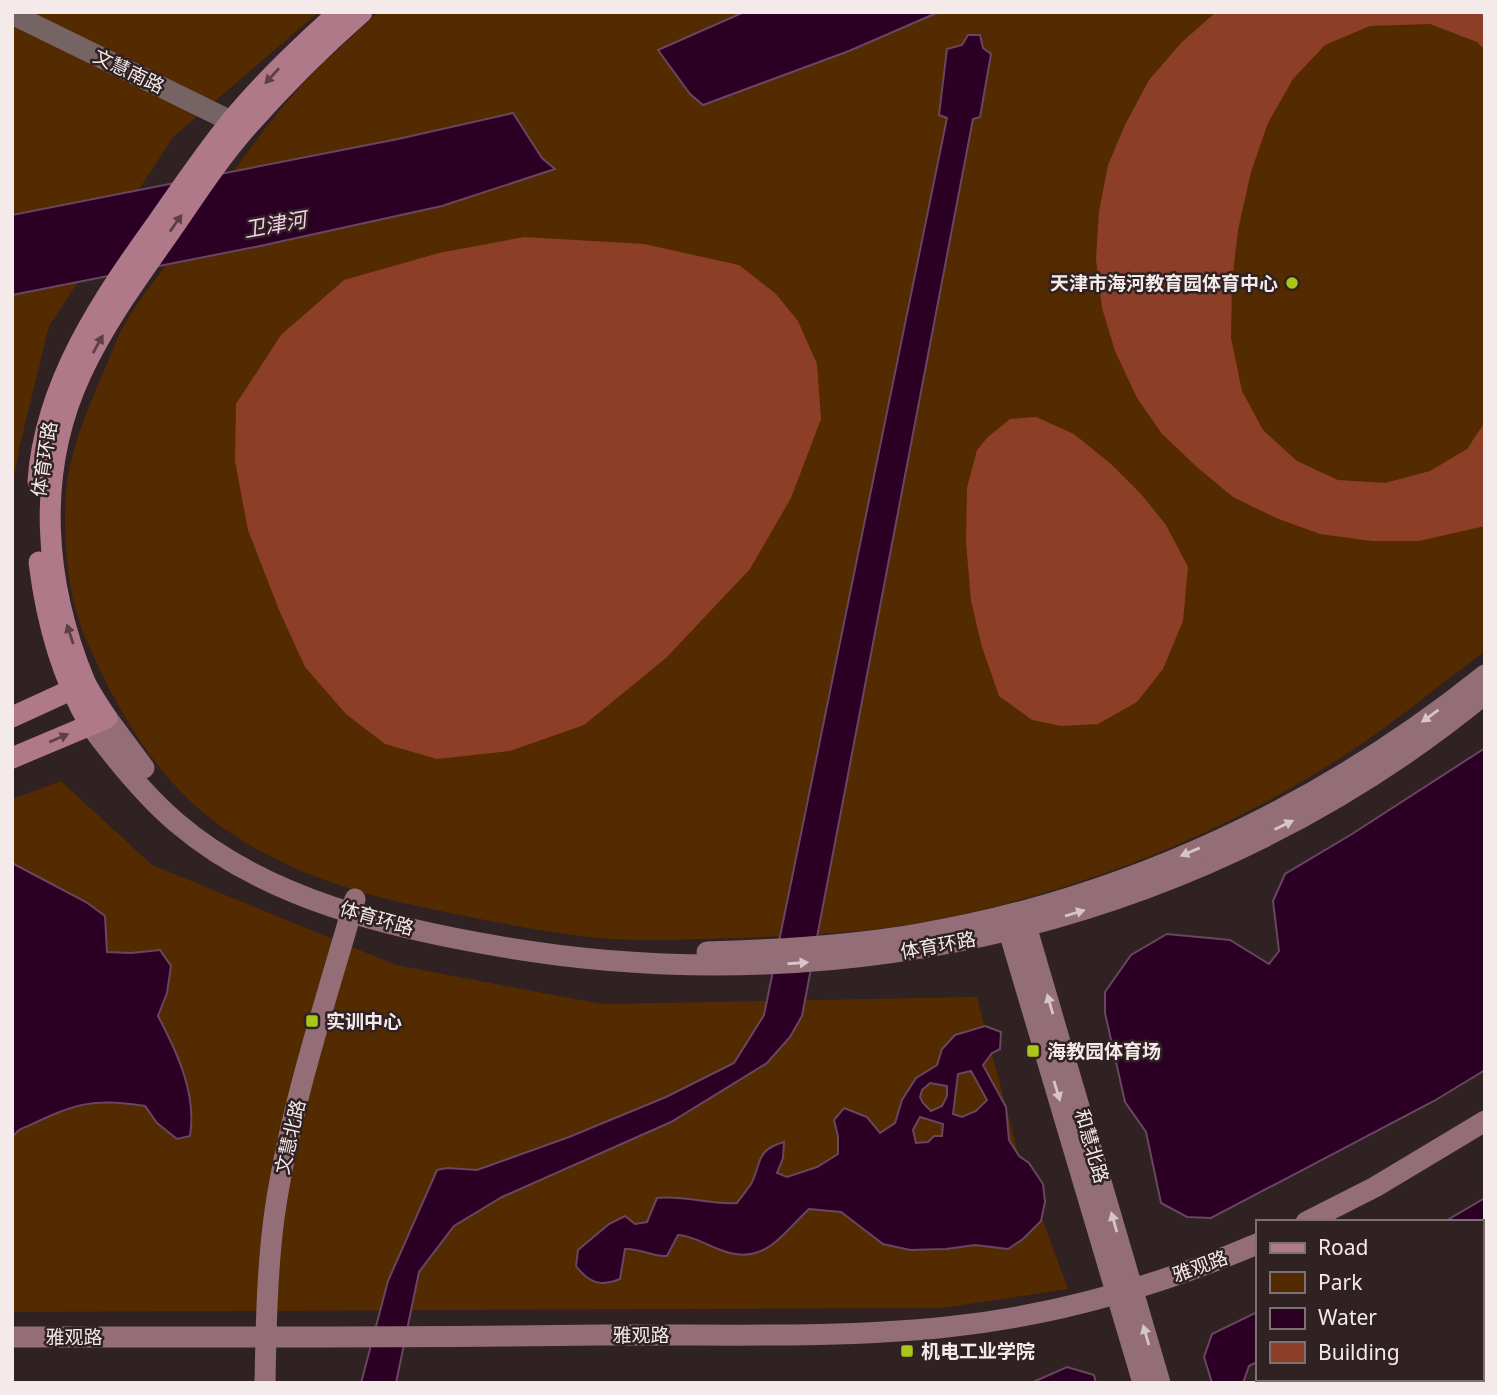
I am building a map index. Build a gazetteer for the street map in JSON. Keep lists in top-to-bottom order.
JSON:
{
  "streets": {
    "main road": [
      "体育环路",
      "文慧北路",
      "和慧北路",
      "雅观路"
    ],
    "street": ["文慧南路"]
  },
  "crossings": [
    ["文慧南路", "体育环路"],
    ["体育环路", "文慧北路"],
    ["体育环路", "和慧北路"],
    ["文慧北路", "雅观路"],
    ["和慧北路", "雅观路"]
  ],
  "water": ["卫津河"],
  "places": {
    "other": ["天津市海河教育园体育中心"],
    "transit": ["实训中心", "海教园体育场", "机电工业学院"]
  },
  "legend": [
    "Road",
    "Park",
    "Water",
    "Building"
  ]
}
